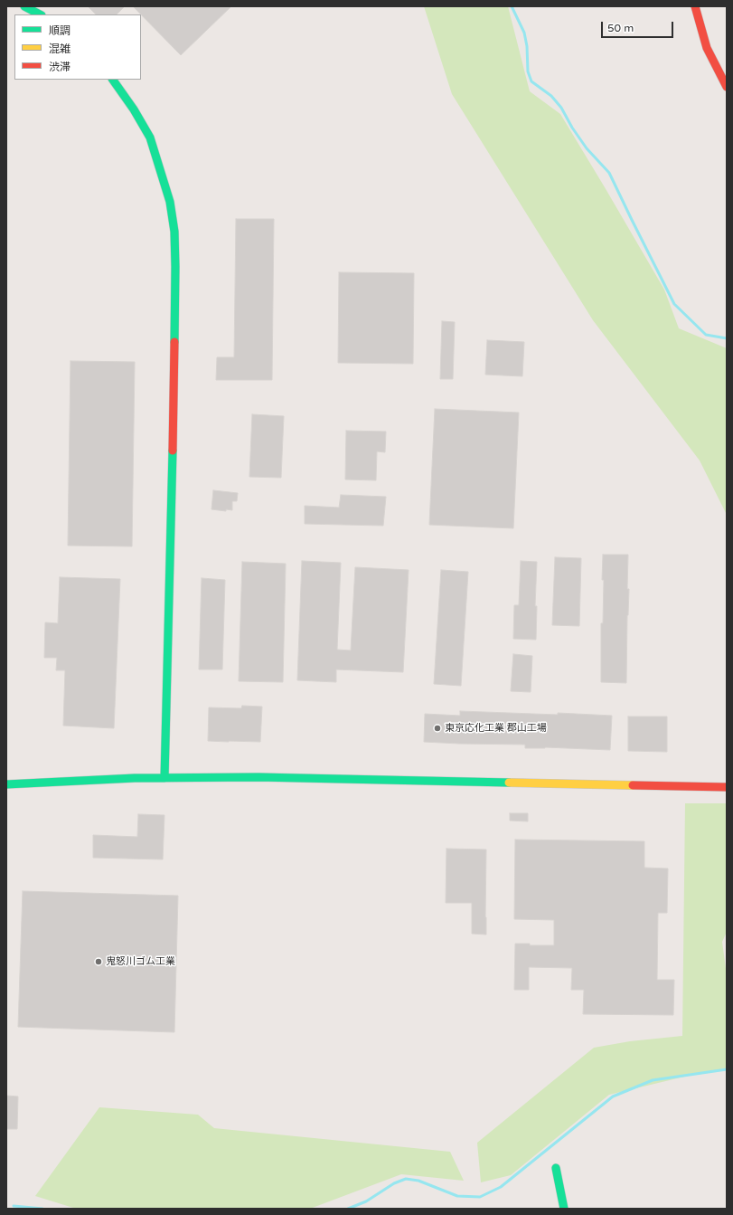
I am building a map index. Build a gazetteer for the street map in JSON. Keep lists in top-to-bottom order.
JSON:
{
  "places": ["東京応化工業 郡山工場", "鬼怒川ゴム工業"],
  "legend": ["順調", "混雑", "渋滞"],
  "scale_bar": "50 m"
}
